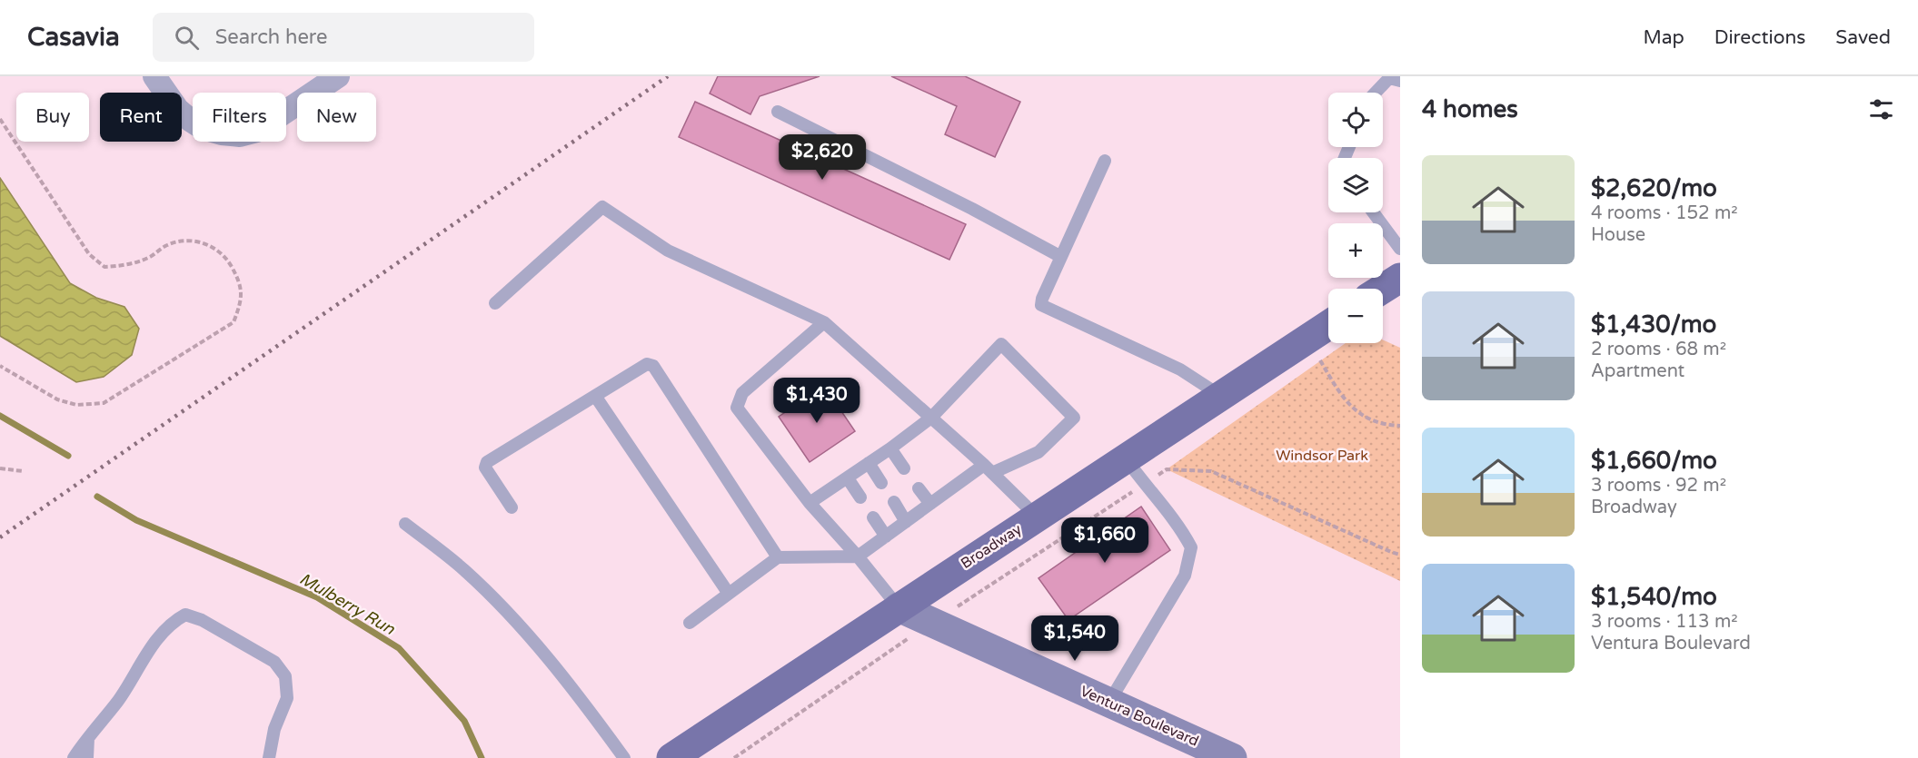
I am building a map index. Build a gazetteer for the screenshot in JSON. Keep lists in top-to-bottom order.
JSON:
{
  "streets": {
    "main road": ["Broadway"],
    "street": ["Ventura Boulevard"]
  },
  "crossings": [
    ["Broadway", "Ventura Boulevard"]
  ],
  "water": ["Mulberry Run"],
  "parks": ["Windsor Park"],
  "page": {
    "header": "Casavia",
    "search": "Search here",
    "nav": ["Map", "Directions", "Saved"],
    "heading": "4 homes",
    "map_buttons": ["+", "−"],
    "chip": [
      "Buy",
      "Rent",
      "Filters",
      "New"
    ],
    "price": [
      "$2,620",
      "$1,430",
      "$1,660",
      "$1,540"
    ],
    "list": [
      {
        "name": "$2,620/mo",
        "note": "4 rooms · 152 m² · House"
      },
      {
        "name": "$1,430/mo",
        "note": "2 rooms · 68 m² · Apartment"
      },
      {
        "name": "$1,660/mo",
        "note": "3 rooms · 92 m² · Broadway"
      },
      {
        "name": "$1,540/mo",
        "note": "3 rooms · 113 m² · Ventura Boulevard"
      }
    ]
  }
}
